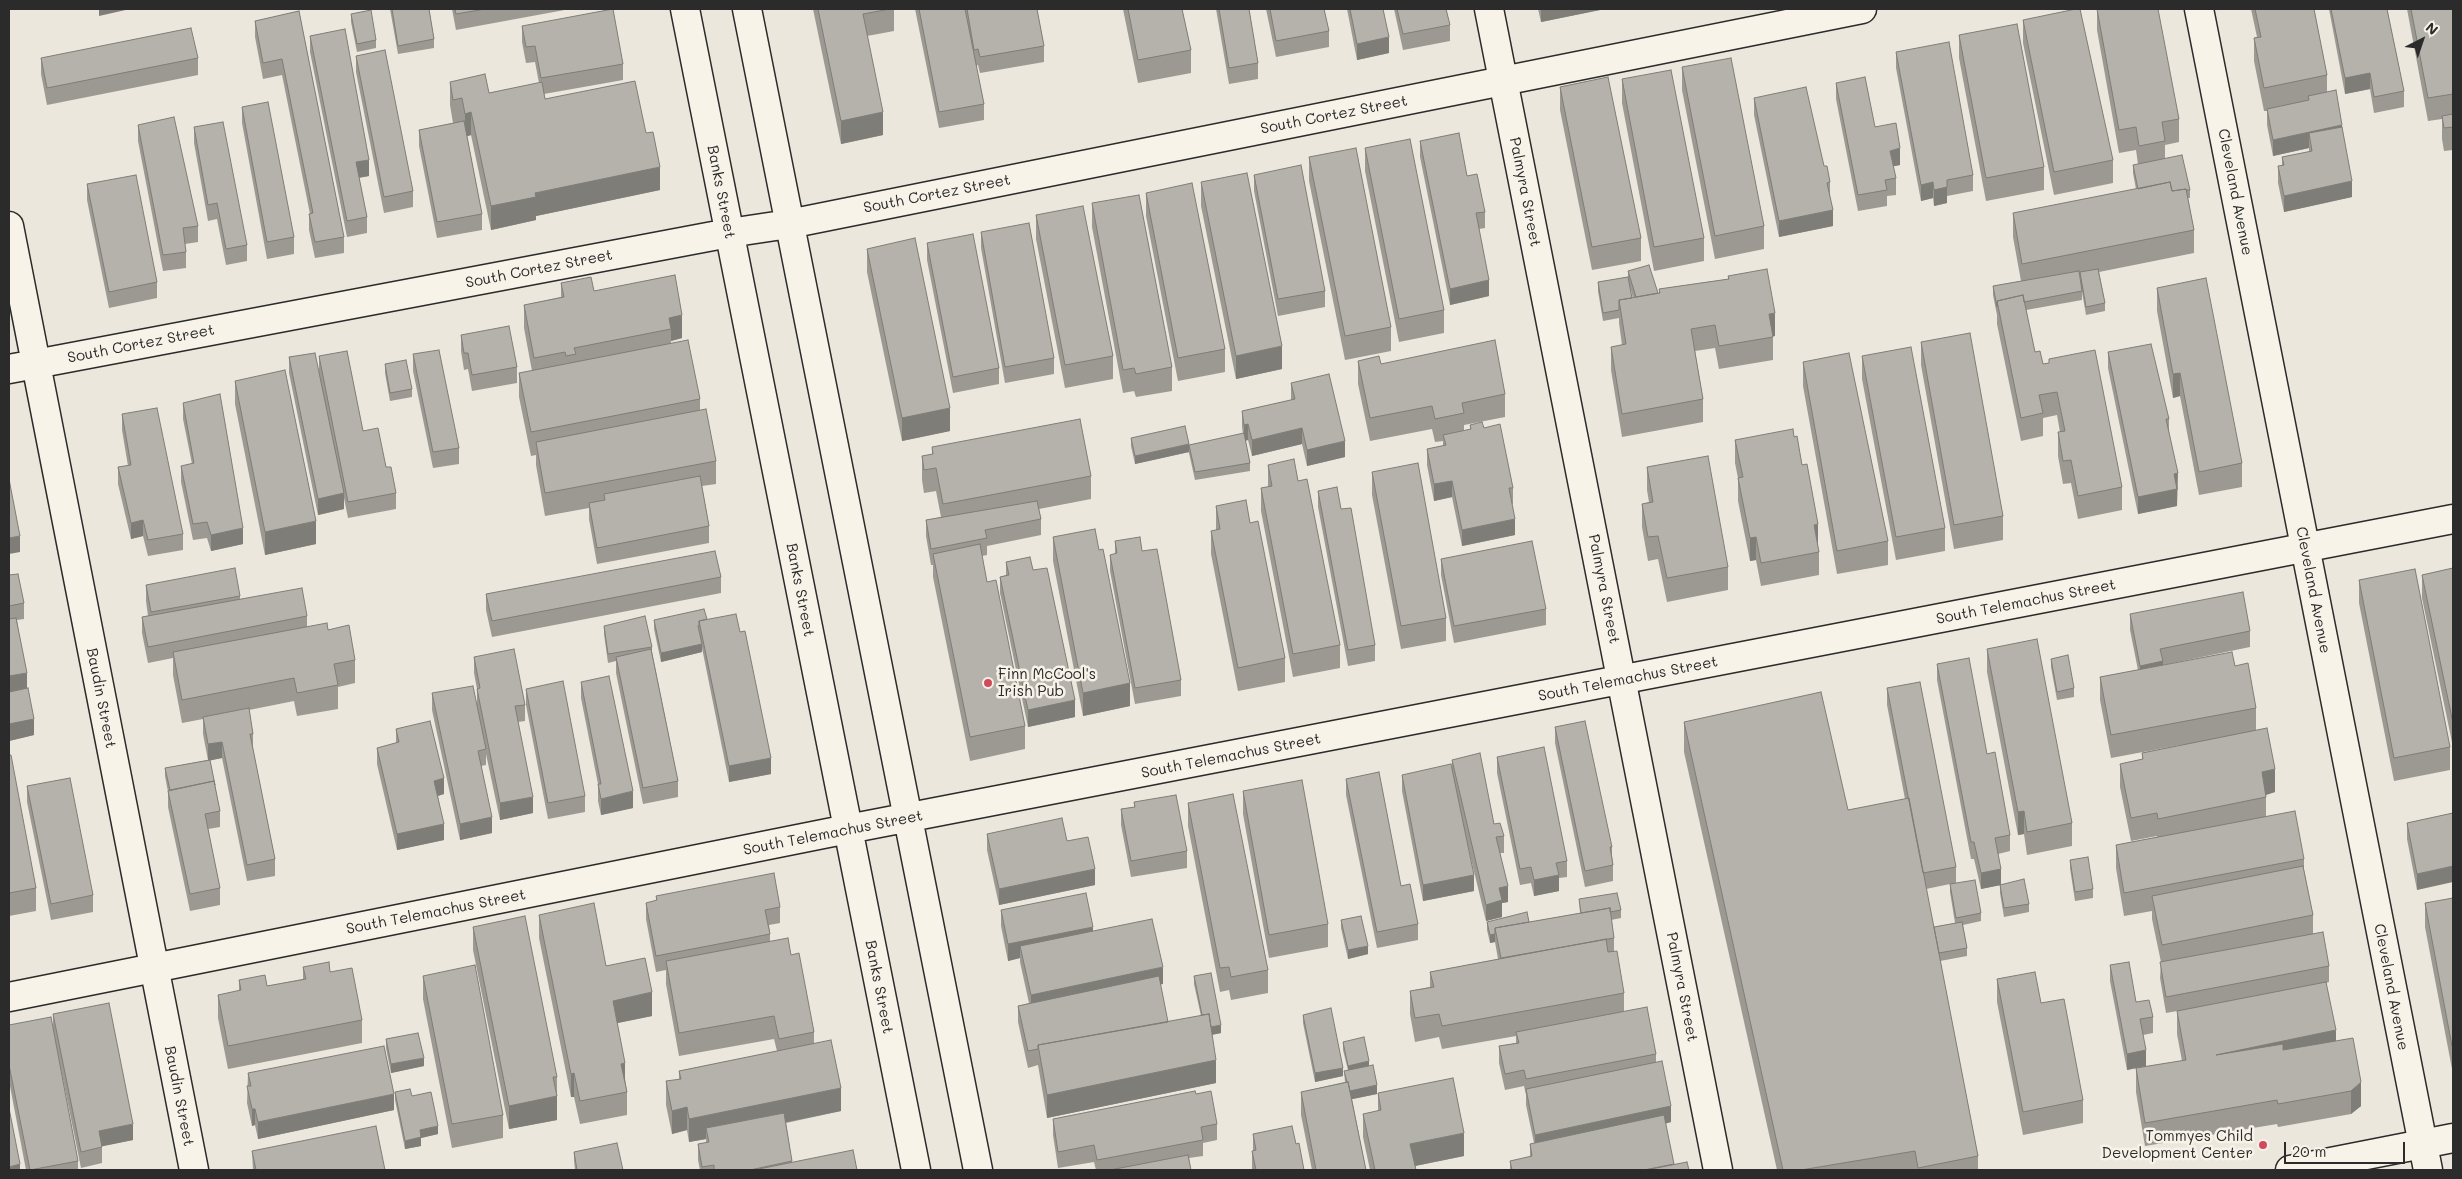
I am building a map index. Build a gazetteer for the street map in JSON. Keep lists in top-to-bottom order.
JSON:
{
  "streets": {
    "street": [
      "South Cortez Street",
      "Banks Street",
      "Palmyra Street",
      "Cleveland Avenue",
      "South Telemachus Street",
      "Baudin Street"
    ]
  },
  "crossings": [
    ["South Cortez Street", "Banks Street"],
    ["South Cortez Street", "Palmyra Street"],
    ["South Cortez Street", "Baudin Street"],
    ["Banks Street", "South Telemachus Street"],
    ["Palmyra Street", "South Telemachus Street"],
    ["Cleveland Avenue", "South Telemachus Street"],
    ["South Telemachus Street", "Baudin Street"]
  ],
  "places": ["Finn McCool's Irish Pub", "Tommyes Child Development Center"],
  "scale_bar": "20 m",
  "north": "top right"
}
